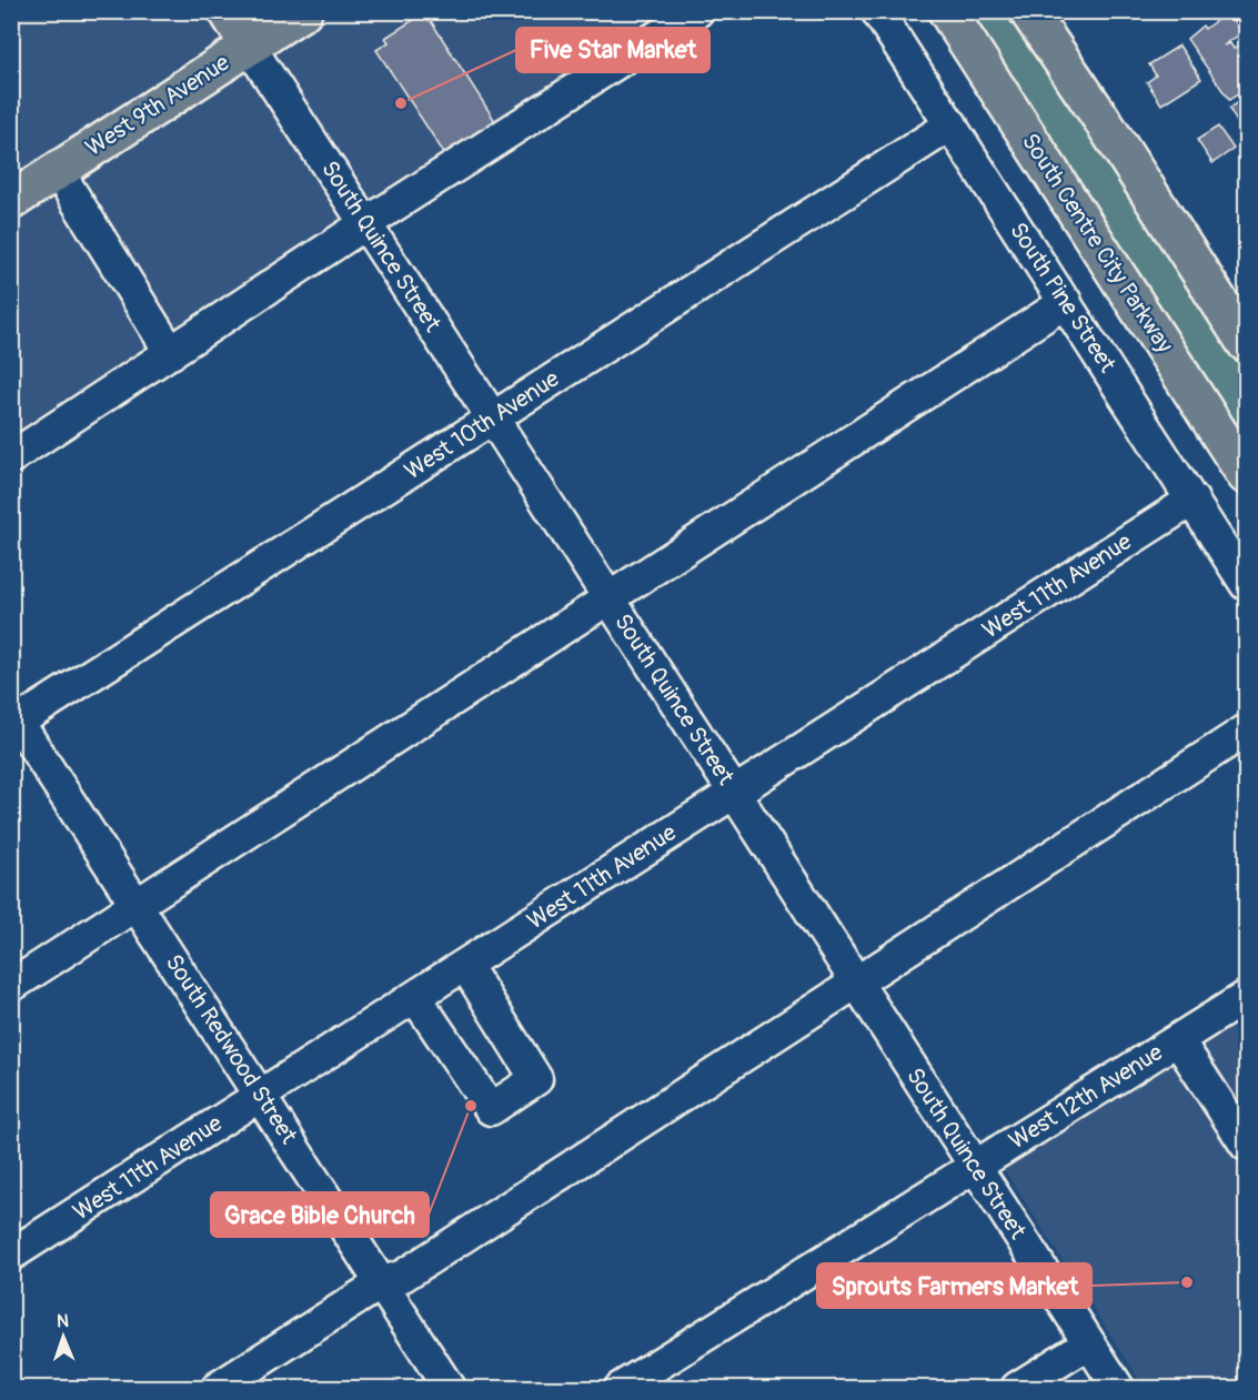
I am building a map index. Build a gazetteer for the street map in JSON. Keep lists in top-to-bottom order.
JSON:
{
  "streets": {
    "main road": ["West 9th Avenue", "South Centre City Parkway", "South Quince Street"],
    "street": [
      "South Pine Street",
      "West 10th Avenue",
      "West 11th Avenue",
      "South Redwood Street",
      "West 12th Avenue"
    ]
  },
  "crossings": [
    ["West 9th Avenue", "South Quince Street"],
    ["South Quince Street", "West 10th Avenue"],
    ["South Quince Street", "West 11th Avenue"],
    ["South Quince Street", "West 12th Avenue"],
    ["South Pine Street", "West 10th Avenue"],
    ["South Pine Street", "West 11th Avenue"],
    ["West 10th Avenue", "South Redwood Street"],
    ["West 11th Avenue", "South Redwood Street"]
  ],
  "places": ["Five Star Market", "Grace Bible Church", "Sprouts Farmers Market"],
  "north": "top"
}
